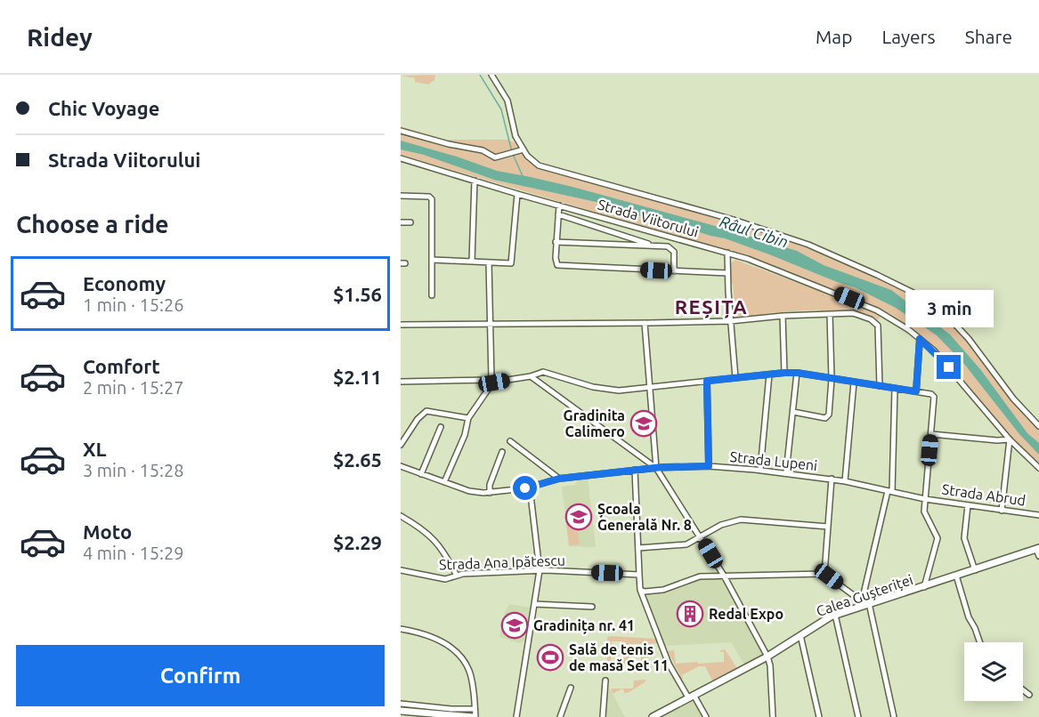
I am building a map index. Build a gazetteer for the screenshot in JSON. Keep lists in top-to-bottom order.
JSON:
{
  "streets": {
    "main road": ["Calea Gușteriței"],
    "street": [
      "Strada Viitorului",
      "Strada Lupeni",
      "Strada Abrud",
      "Strada Ana Ipătescu"
    ]
  },
  "crossings": [
    ["Strada Lupeni", "Strada Abrud"]
  ],
  "districts": ["REȘIȚA"],
  "water": ["Râul Cibin"],
  "places": {
    "school or university": ["Gradinita Calimero", "Școala Generală Nr. 8", "Gradinița nr. 41"],
    "building": ["Redal Expo"],
    "sports": ["Sală de tenis de masă Set 11"]
  },
  "page": {
    "header": "Ridey",
    "nav": ["Map", "Layers", "Share"],
    "banner": ["Chic Voyage", "Strada Viitorului"],
    "heading": "Choose a ride",
    "list": [
      {
        "name": "Economy",
        "note": "1 min · 15:26",
        "value": "$1.56"
      },
      {
        "name": "Comfort",
        "note": "2 min · 15:27",
        "value": "$2.11"
      },
      {
        "name": "XL",
        "note": "3 min · 15:28",
        "value": "$2.65"
      },
      {
        "name": "Moto",
        "note": "4 min · 15:29",
        "value": "$2.29"
      }
    ],
    "bubble": "3 min",
    "buttons": "Confirm"
  }
}
